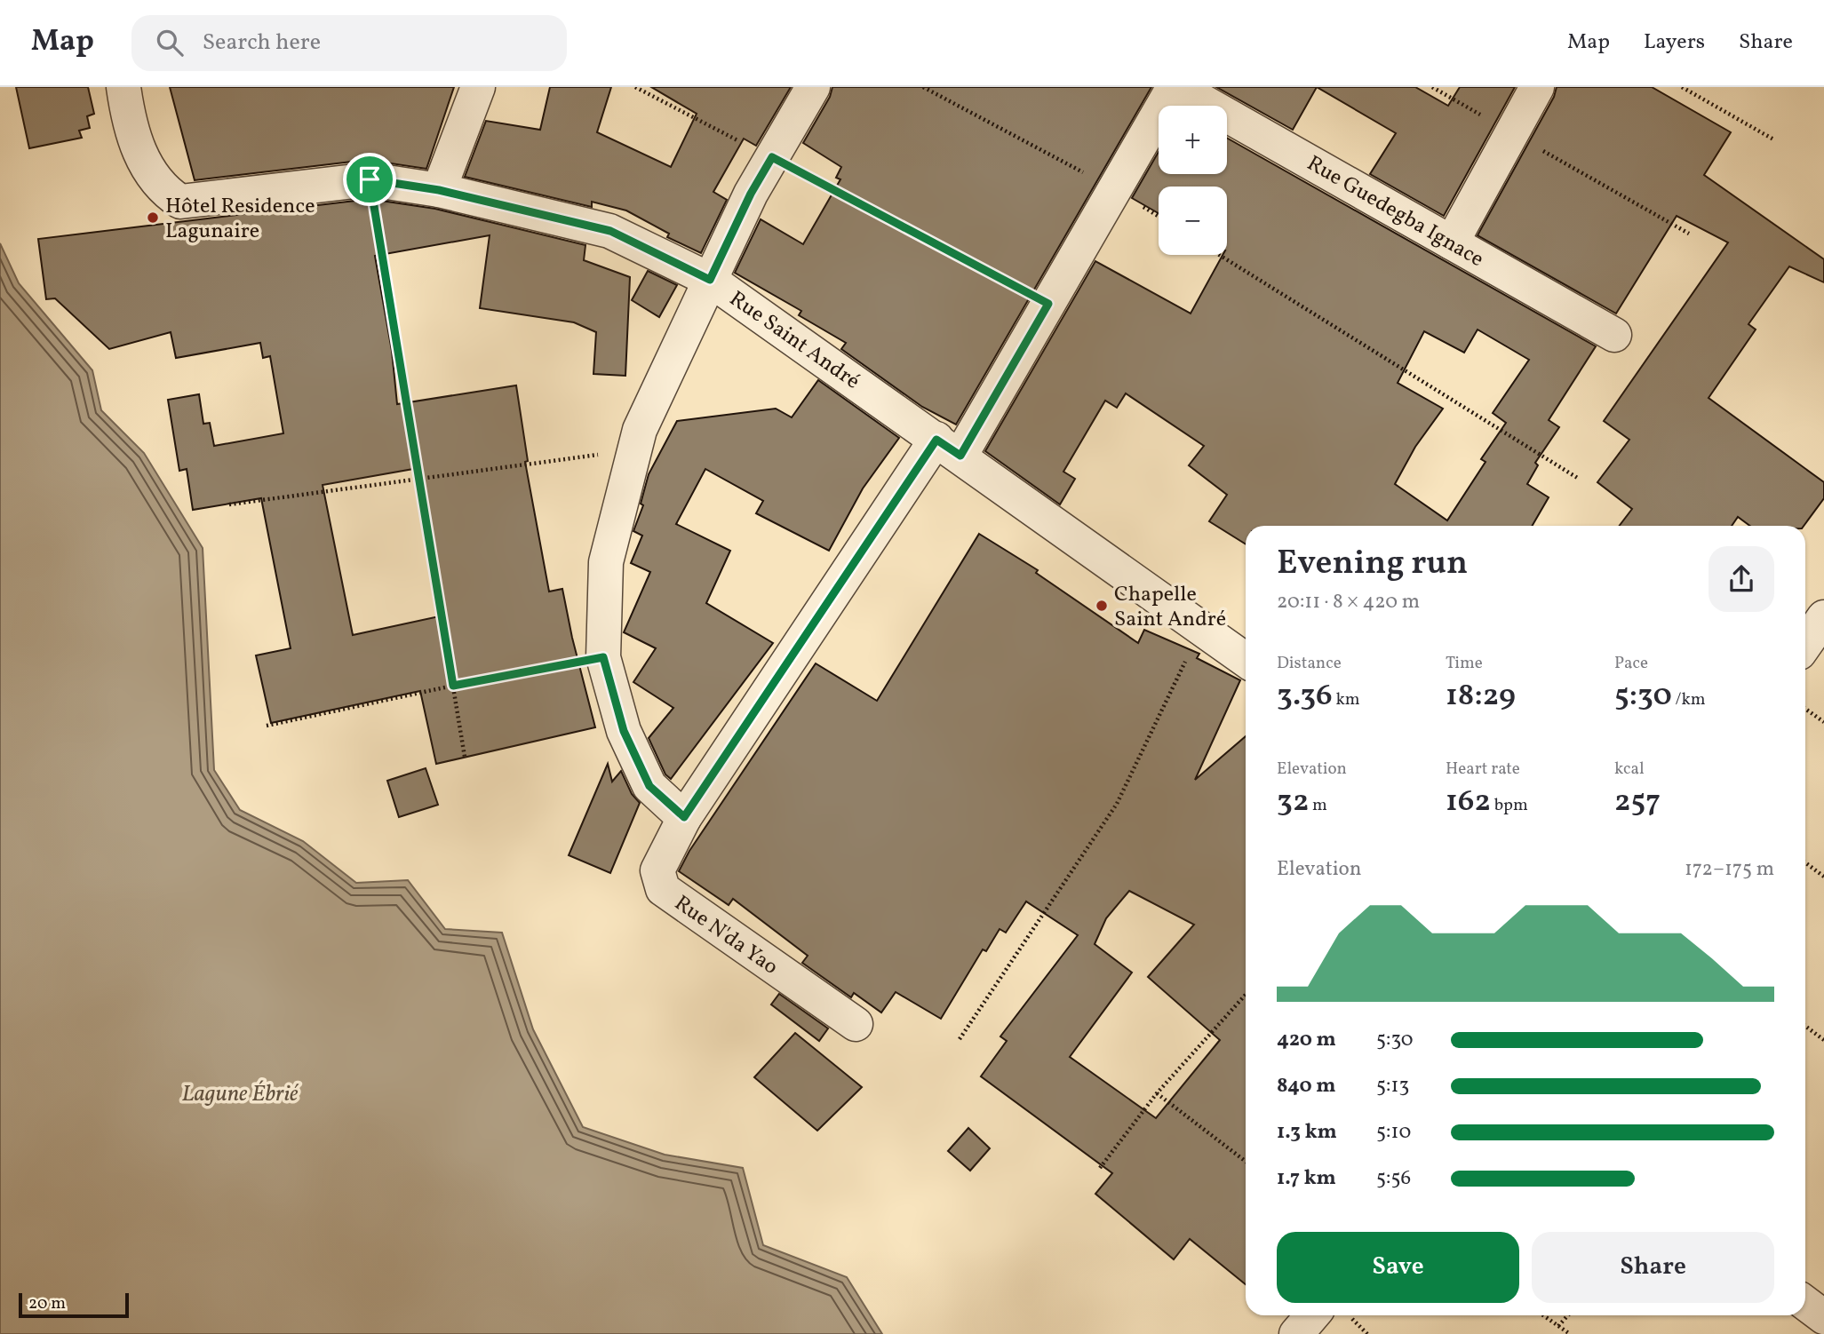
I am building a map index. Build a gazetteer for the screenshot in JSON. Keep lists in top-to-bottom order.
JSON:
{
  "streets": {
    "street": ["Rue Guedegba Ignace", "Rue Saint André", "Rue N'da Yao"]
  },
  "crossings": [
    ["Rue Guedegba Ignace", "Rue N'da Yao"],
    ["Rue Saint André", "Rue N'da Yao"]
  ],
  "water": ["Lagune Ébrié"],
  "places": ["Hôtel Residence Lagunaire", "Chapelle Saint André"],
  "scale_bar": "20 m",
  "page": {
    "header": "Map",
    "search": "Search here",
    "nav": ["Map", "Layers", "Share"],
    "map_buttons": ["+", "−"],
    "heading": ["Evening run", "20:11 · 8 × 420 m"],
    "stats": [
      ["Distance", "3.36 km"],
      ["Time", "18:29"],
      ["Pace", "5:30 /km"],
      ["Elevation", "32 m"],
      ["Heart rate", "162 bpm"],
      ["kcal", "257"]
    ],
    "chart": ["Elevation", "172–175 m"],
    "list": [
      {
        "name": "420 m",
        "note": "5:30"
      },
      {
        "name": "840 m",
        "note": "5:13"
      },
      {
        "name": "1.3 km",
        "note": "5:10"
      },
      {
        "name": "1.7 km",
        "note": "5:56"
      }
    ],
    "buttons": ["Save", "Share"],
    "scale": "20 m"
  }
}
